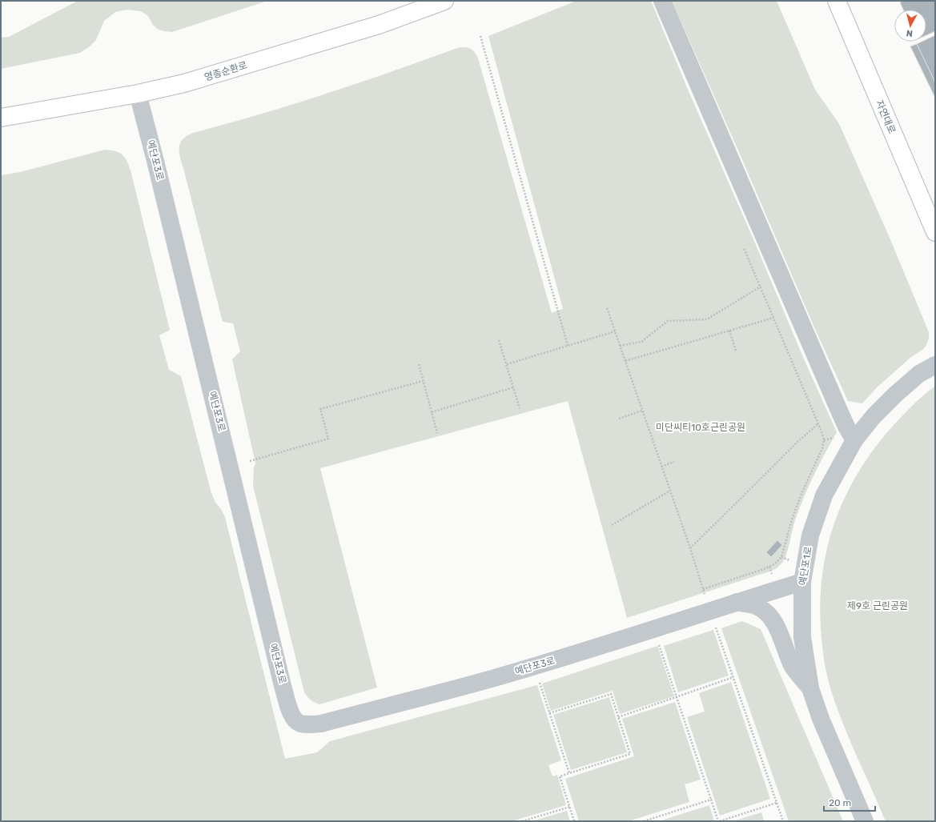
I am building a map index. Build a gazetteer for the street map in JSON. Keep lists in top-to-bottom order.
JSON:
{
  "streets": {
    "main road": ["영종순환로", "자연대로"],
    "street": ["예단포3로", "예단포1로"]
  },
  "crossings": [
    ["영종순환로", "예단포3로"],
    ["예단포3로", "예단포1로"]
  ],
  "parks": ["미단씨티10호근린공원", "제9호 근린공원"],
  "scale_bar": "20 m",
  "north": "bottom"
}
